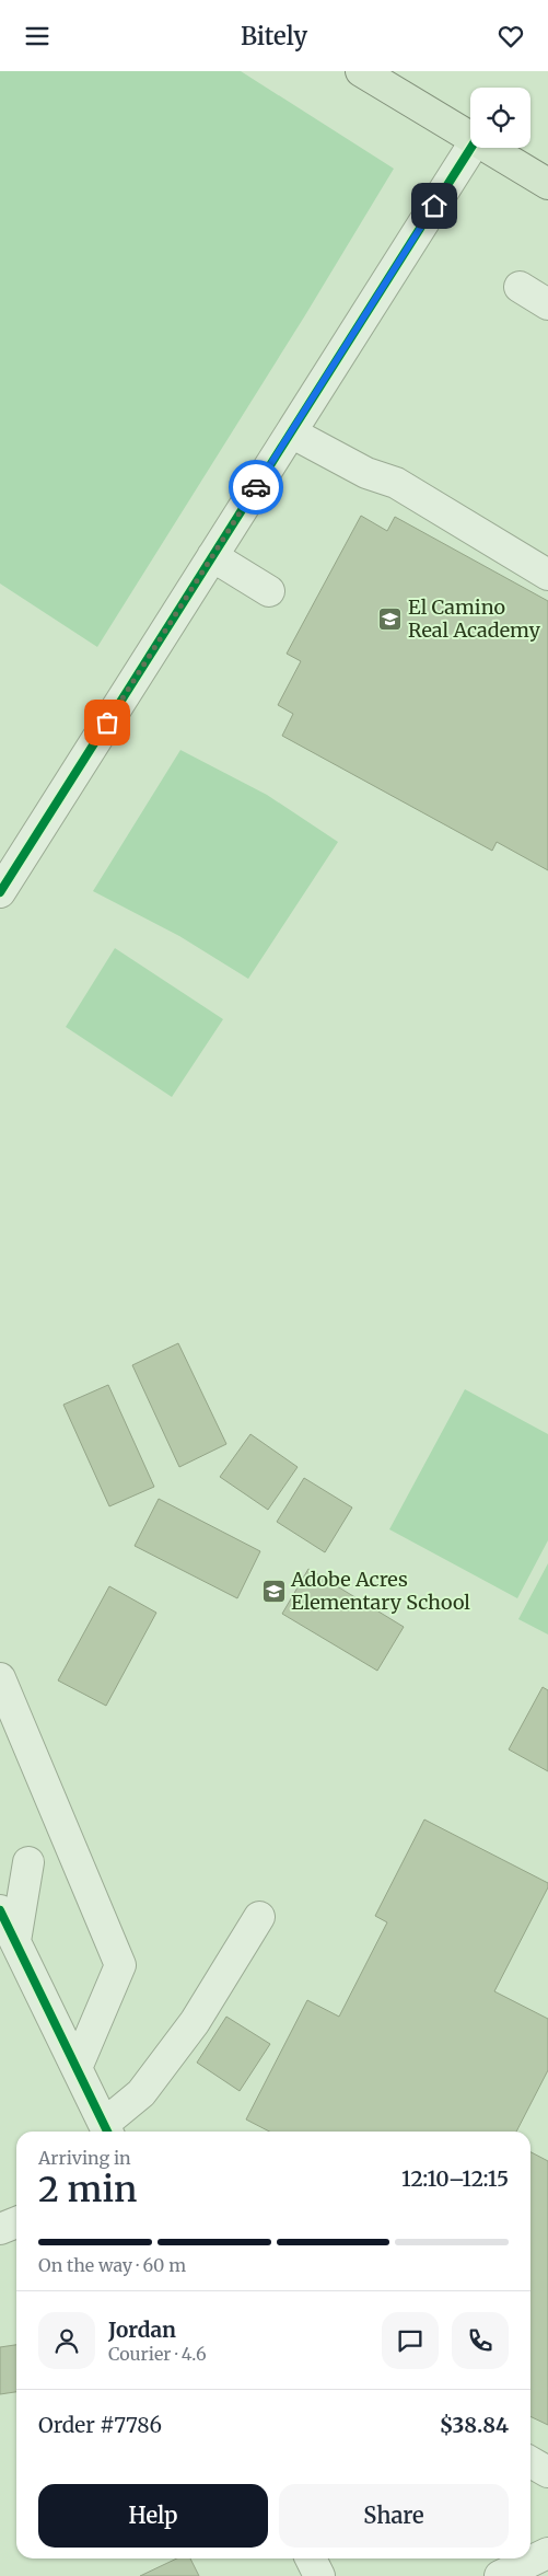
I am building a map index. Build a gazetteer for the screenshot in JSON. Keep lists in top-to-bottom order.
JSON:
{
  "places": {
    "school or university": ["El Camino Real Academy", "Adobe Acres Elementary School"]
  },
  "page": {
    "header": "Bitely",
    "heading": ["2 min", "Arriving in", "12:10–12:15"],
    "panel": [
      "Jordan",
      "Courier · 4.6",
      "Order #7786",
      "$38.84"
    ],
    "bar": "On the way · 60 m",
    "buttons": ["Help", "Share"]
  }
}
